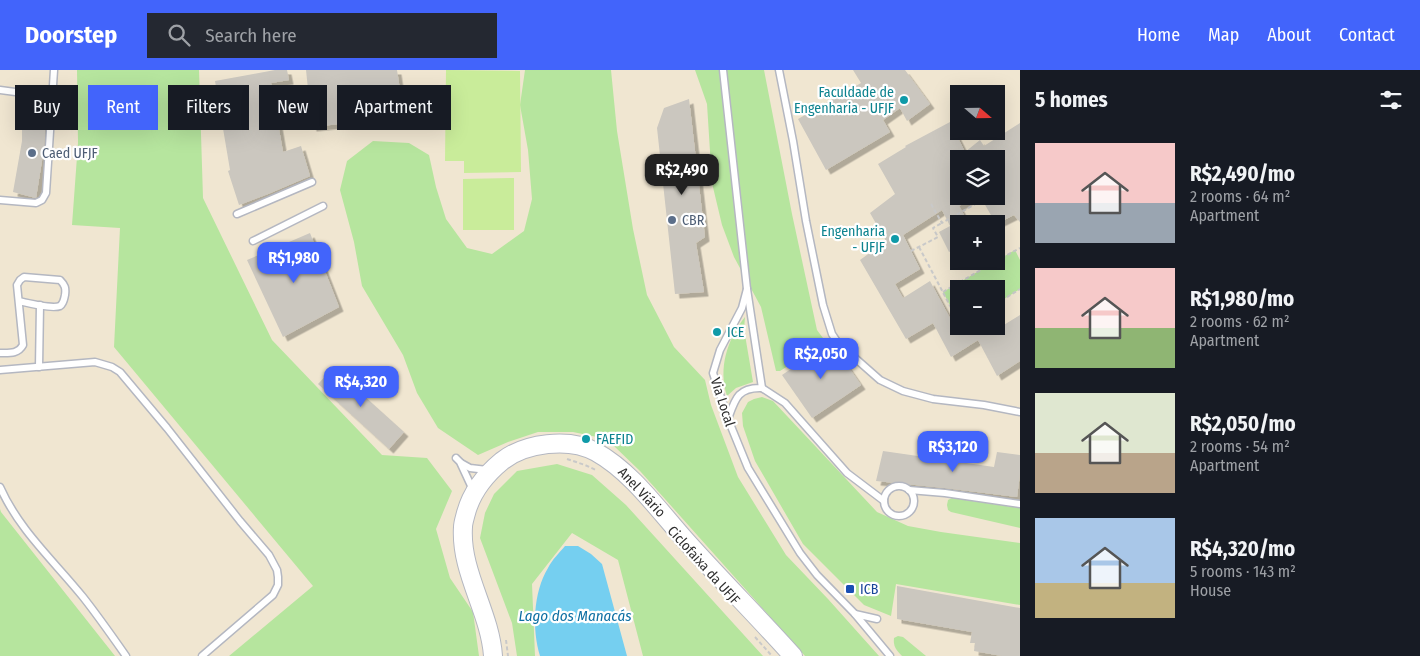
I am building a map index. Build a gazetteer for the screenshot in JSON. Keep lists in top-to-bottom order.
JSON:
{
  "streets": {
    "main road": ["Anel Viário"],
    "lane": ["Via Local"]
  },
  "water": ["Lago dos Manacás"],
  "places": {
    "other": [
      "Faculdade de Engenharia - UFJF",
      "Caed UFJF",
      "CBR",
      "Engenharia - UFJF",
      "ICE",
      "FAEFID"
    ],
    "transit": ["ICB"]
  },
  "north": "right",
  "page": {
    "header": "Doorstep",
    "search": "Search here",
    "nav": [
      "Home",
      "Map",
      "About",
      "Contact"
    ],
    "heading": "5 homes",
    "map_buttons": ["+", "−"],
    "chip": [
      "Buy",
      "Rent",
      "Filters",
      "New",
      "Apartment"
    ],
    "list": [
      {
        "name": "R$2,490/mo",
        "note": "2 rooms · 64 m² · Apartment"
      },
      {
        "name": "R$1,980/mo",
        "note": "2 rooms · 62 m² · Apartment"
      },
      {
        "name": "R$2,050/mo",
        "note": "2 rooms · 54 m² · Apartment"
      },
      {
        "name": "R$4,320/mo",
        "note": "5 rooms · 143 m² · House"
      }
    ],
    "price": [
      "R$2,490",
      "R$1,980",
      "R$2,050",
      "R$4,320",
      "R$3,120"
    ]
  }
}
